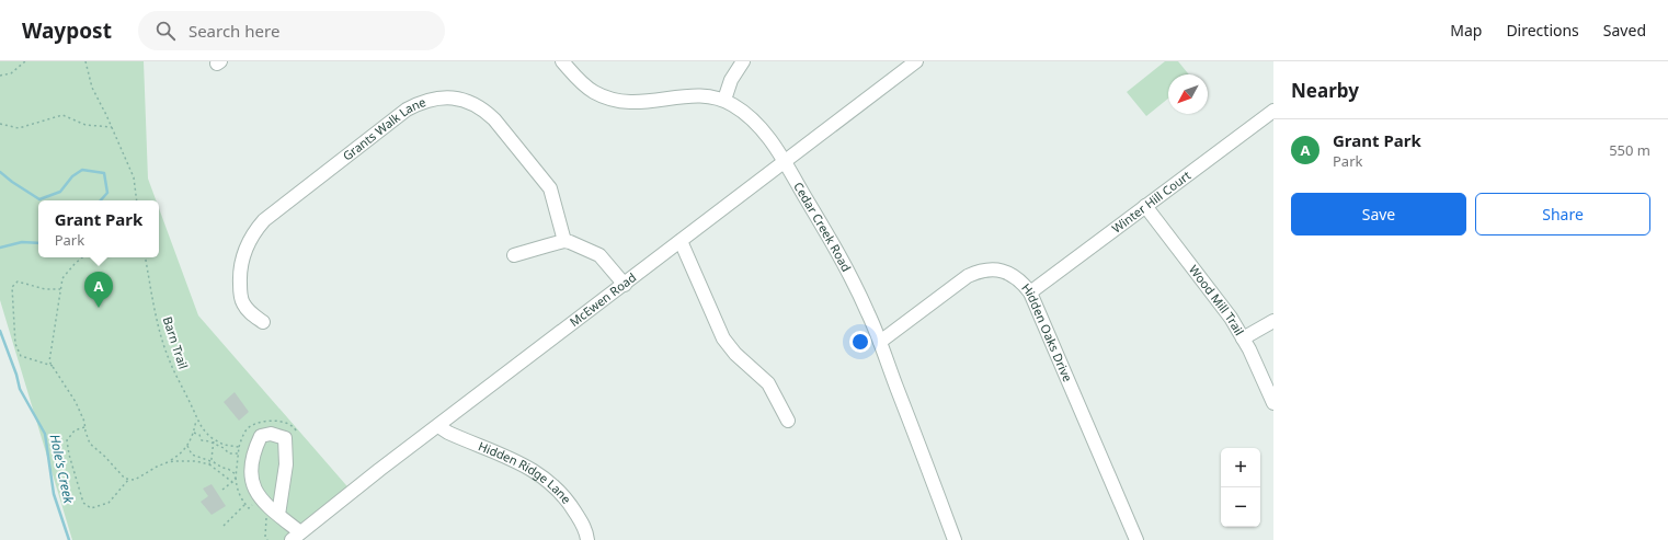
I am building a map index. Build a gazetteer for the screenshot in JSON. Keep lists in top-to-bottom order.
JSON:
{
  "streets": {
    "street": [
      "Grants Walk Lane",
      "Winter Hill Court",
      "Cedar Creek Road",
      "McEwen Road",
      "Wood Mill Trail",
      "Hidden Oaks Drive",
      "Hidden Ridge Lane"
    ],
    "path": ["Barn Trail"]
  },
  "crossings": [
    ["Winter Hill Court", "Wood Mill Trail"],
    ["Winter Hill Court", "Hidden Oaks Drive"],
    ["Cedar Creek Road", "McEwen Road"],
    ["Cedar Creek Road", "Hidden Oaks Drive"],
    ["McEwen Road", "Hidden Ridge Lane"]
  ],
  "water": ["Hole's Creek"],
  "north": "bottom left",
  "page": {
    "header": "Waypost",
    "search": "Search here",
    "nav": ["Map", "Directions", "Saved"],
    "heading": "Nearby",
    "list": [
      {
        "mark": "A",
        "name": "Grant Park",
        "note": "Park",
        "value": "550 m"
      }
    ],
    "buttons": ["Save", "Share"],
    "popup": ["Grant Park", "Park"],
    "pins": "A",
    "map_buttons": ["+", "−"]
  }
}
